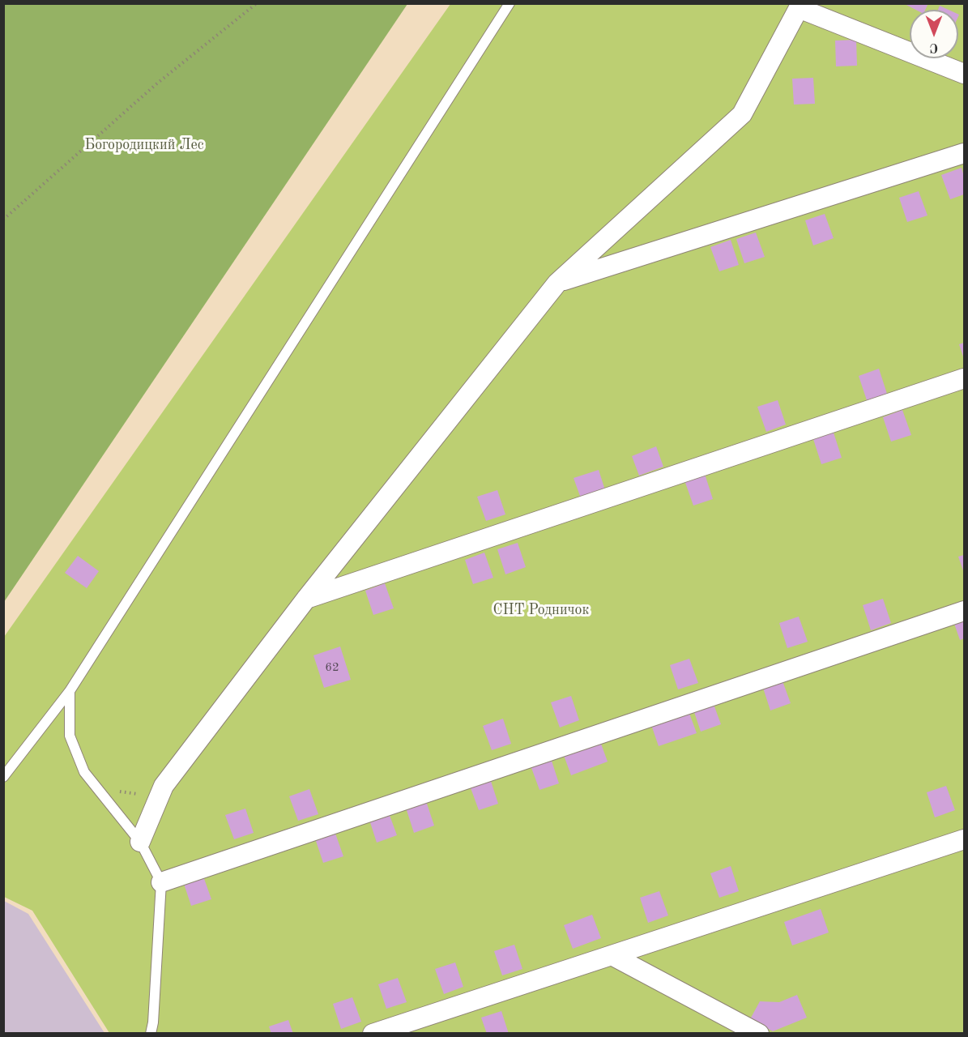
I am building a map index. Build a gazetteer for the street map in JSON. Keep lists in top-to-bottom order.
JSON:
{
  "parks": ["Богородицкий Лес", "СНТ Родничок"],
  "house_numbers": ["62"],
  "north": "bottom"
}
